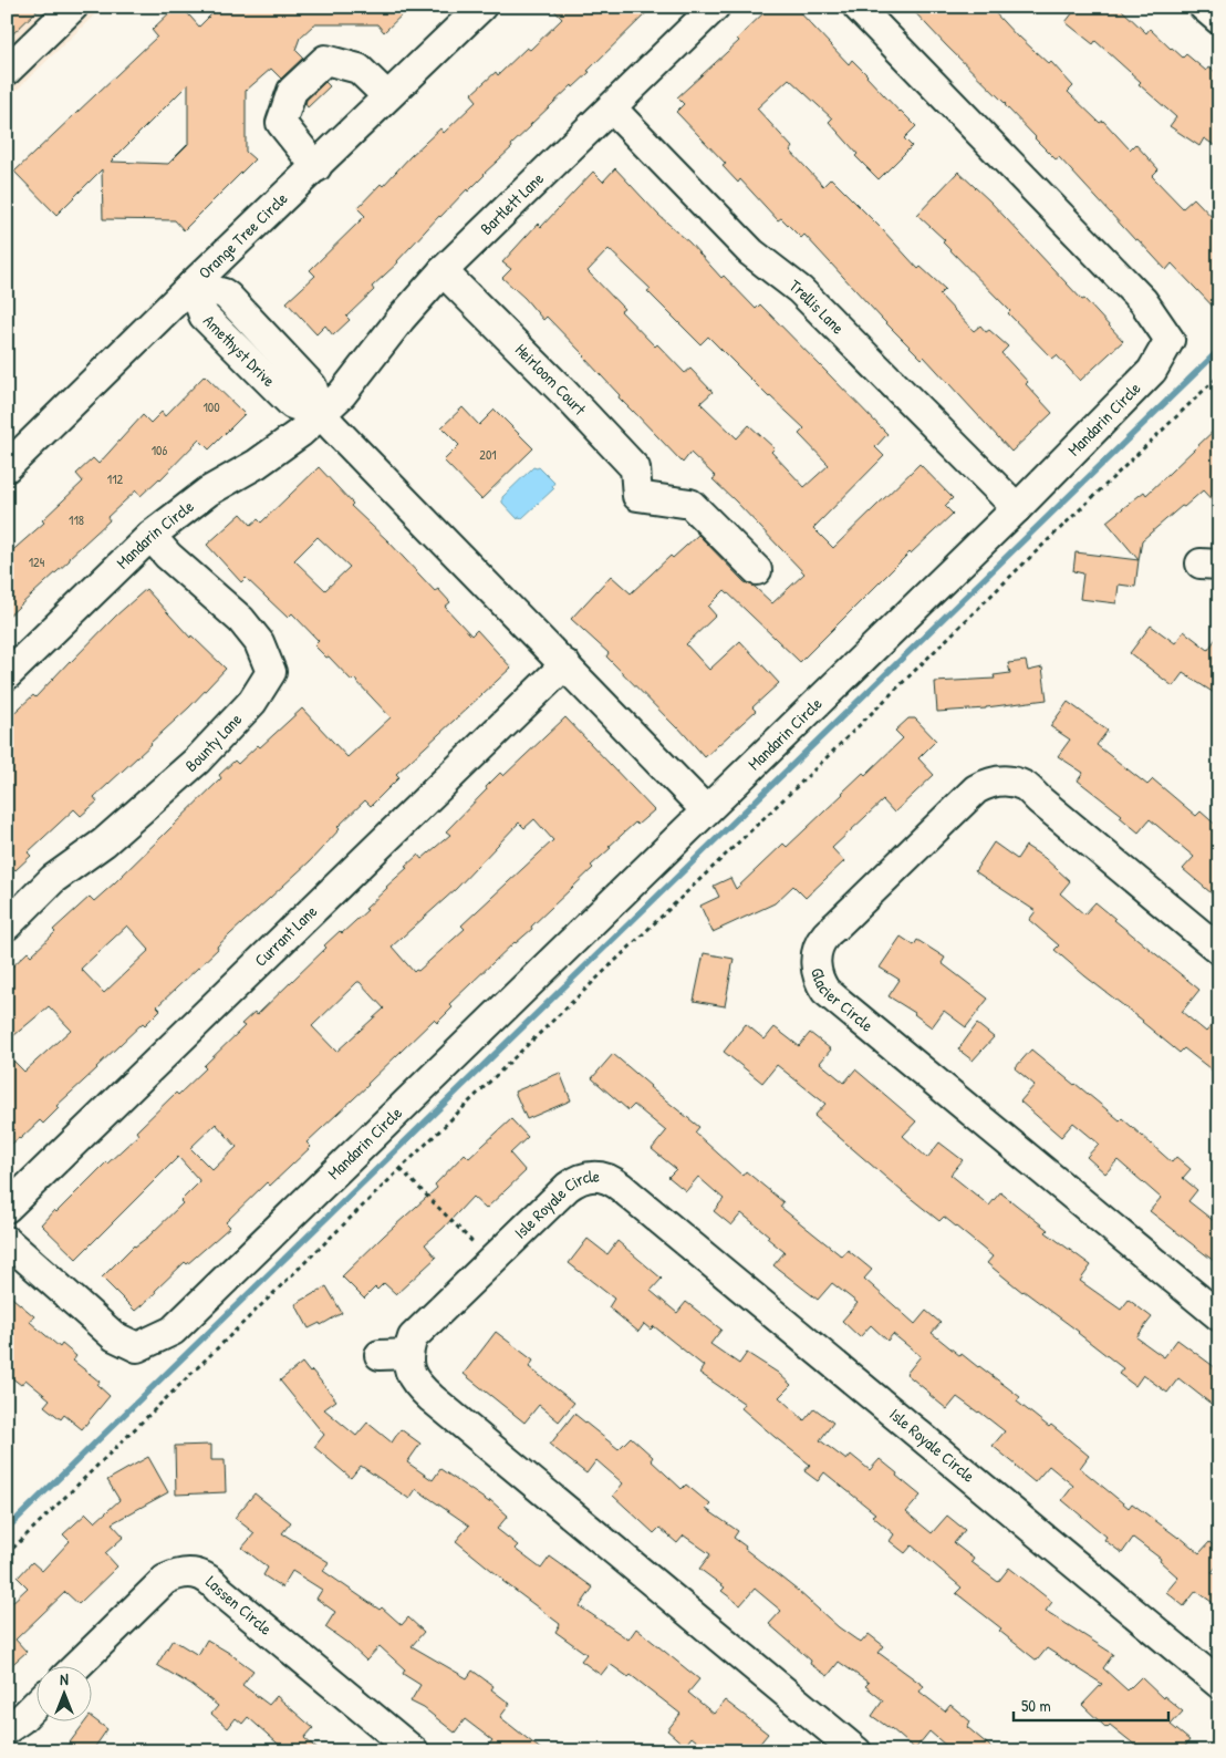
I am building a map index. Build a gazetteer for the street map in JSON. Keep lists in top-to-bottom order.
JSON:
{
  "streets": {
    "street": [
      "Bartlett Lane",
      "Orange Tree Circle",
      "Trellis Lane",
      "Amethyst Drive",
      "Heirloom Court",
      "Mandarin Circle",
      "Bounty Lane",
      "Currant Lane",
      "Glacier Circle",
      "Isle Royale Circle",
      "Lassen Circle"
    ]
  },
  "crossings": [
    ["Bartlett Lane", "Trellis Lane"],
    ["Bartlett Lane", "Amethyst Drive"],
    ["Bartlett Lane", "Heirloom Court"],
    ["Bartlett Lane", "Mandarin Circle"],
    ["Orange Tree Circle", "Amethyst Drive"],
    ["Trellis Lane", "Mandarin Circle"],
    ["Amethyst Drive", "Mandarin Circle"],
    ["Amethyst Drive", "Currant Lane"],
    ["Mandarin Circle", "Bounty Lane"]
  ],
  "house_numbers": [
    "100",
    "106",
    "201",
    "112",
    "118",
    "124"
  ],
  "scale_bar": "50 m",
  "north": "top"
}
